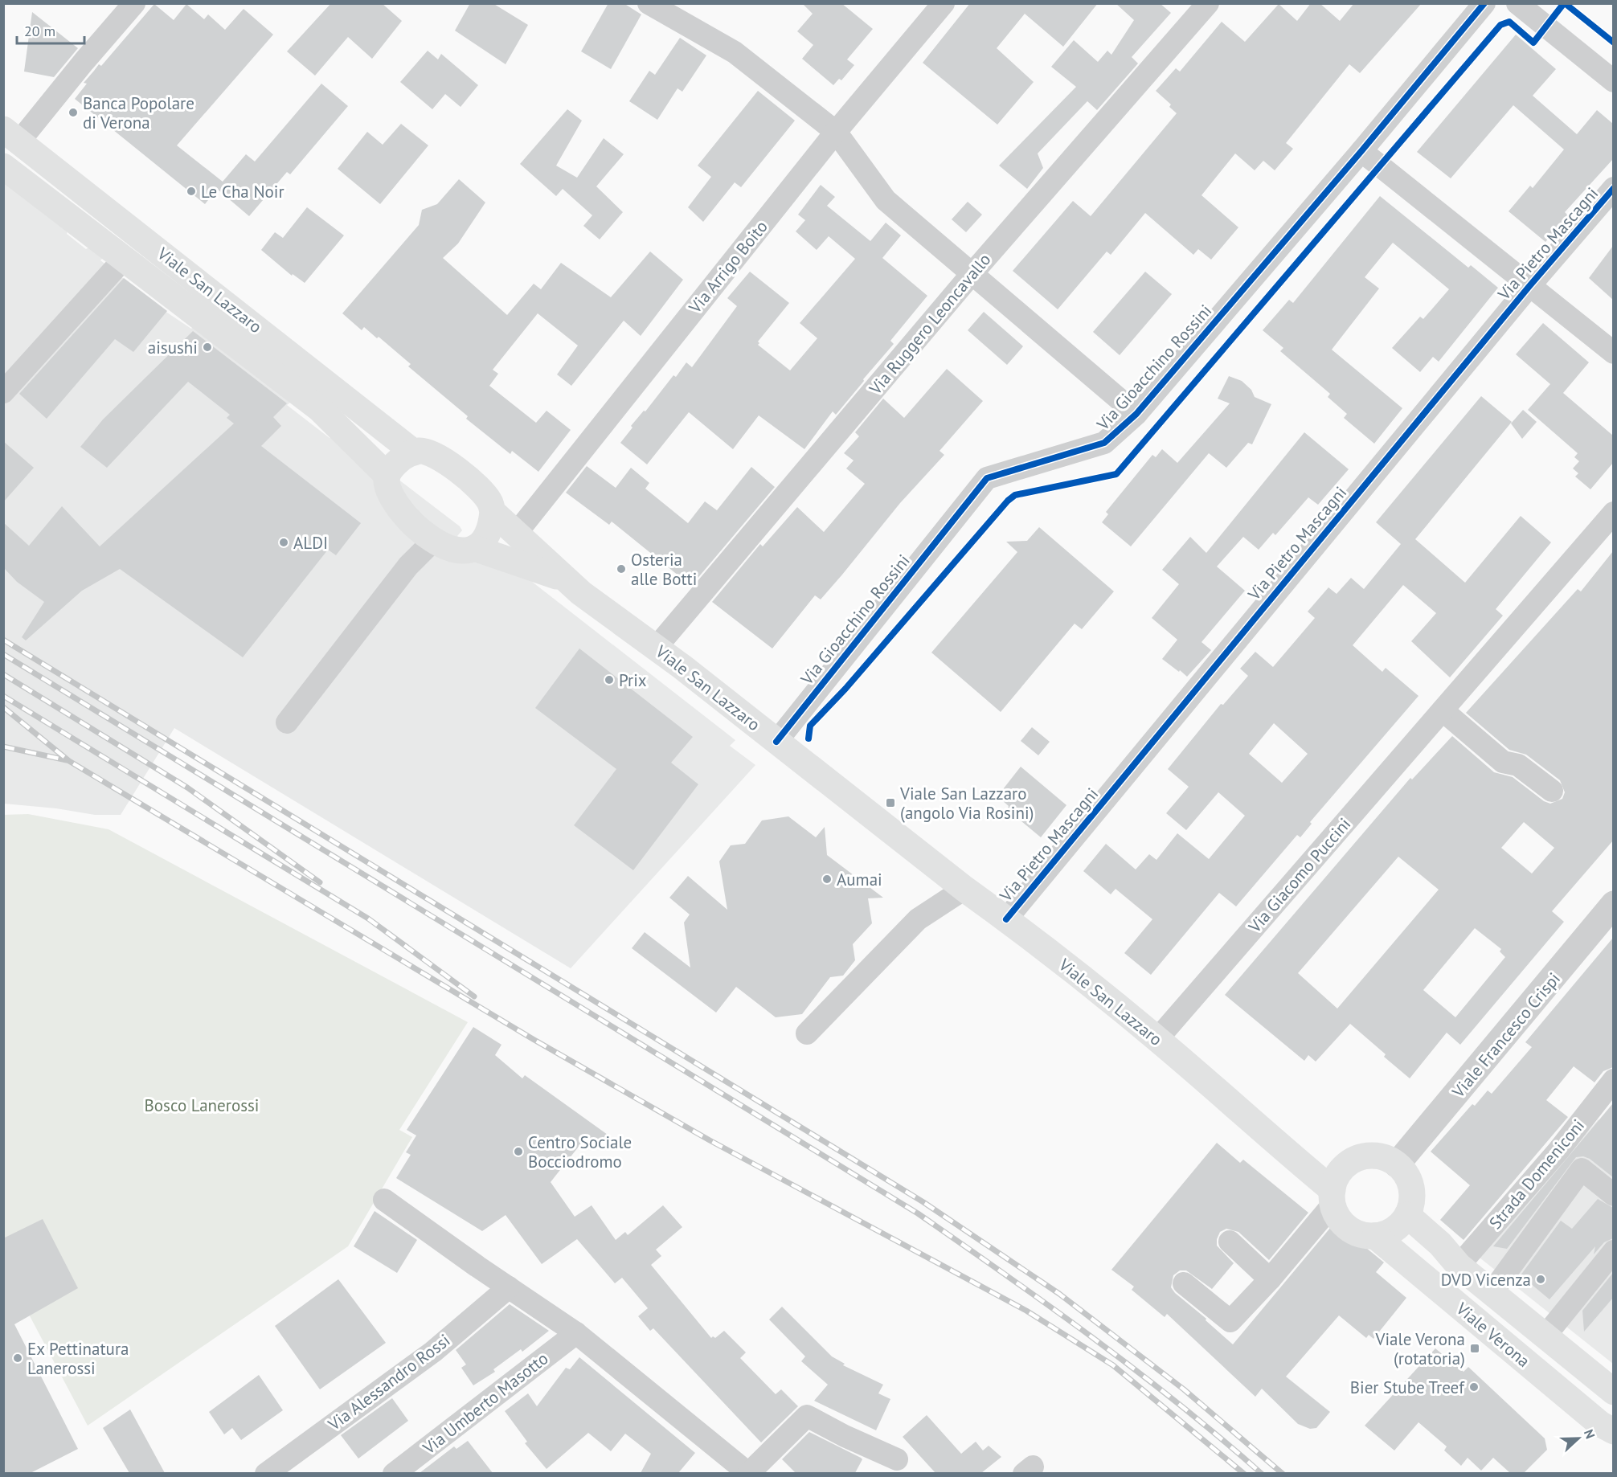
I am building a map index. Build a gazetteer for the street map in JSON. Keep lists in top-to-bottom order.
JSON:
{
  "streets": {
    "main road": ["Viale San Lazzaro", "Viale Verona"],
    "street": [
      "Via Pietro Mascagni",
      "Via Arrigo Boito",
      "Via Ruggero Leoncavallo",
      "Via Gioacchino Rossini",
      "Via Giacomo Puccini",
      "Viale Francesco Crispi",
      "Strada Domeniconi",
      "Via Alessandro Rossi",
      "Via Umberto Masotto"
    ]
  },
  "crossings": [
    ["Via Pietro Mascagni", "Viale San Lazzaro"],
    ["Via Arrigo Boito", "Viale San Lazzaro"],
    ["Viale San Lazzaro", "Via Ruggero Leoncavallo"],
    ["Viale San Lazzaro", "Via Gioacchino Rossini"],
    ["Viale San Lazzaro", "Via Giacomo Puccini"],
    ["Viale San Lazzaro", "Viale Francesco Crispi"],
    ["Viale San Lazzaro", "Viale Verona"],
    ["Viale Francesco Crispi", "Viale Verona"],
    ["Strada Domeniconi", "Viale Verona"]
  ],
  "parks": ["Bosco Lanerossi"],
  "places": {
    "other": [
      "Banca Popolare di Verona",
      "Le Cha Noir",
      "aisushi",
      "ALDI",
      "Osteria alle Botti",
      "Prix",
      "Aumai",
      "Centro Sociale Bocciodromo",
      "DVD Vicenza",
      "Ex Pettinatura Lanerossi",
      "Bier Stube Treef"
    ],
    "transit": ["Viale San Lazzaro (angolo Via Rosini)", "Viale Verona (rotatoria)"]
  },
  "scale_bar": "20 m",
  "north": "right"
}
